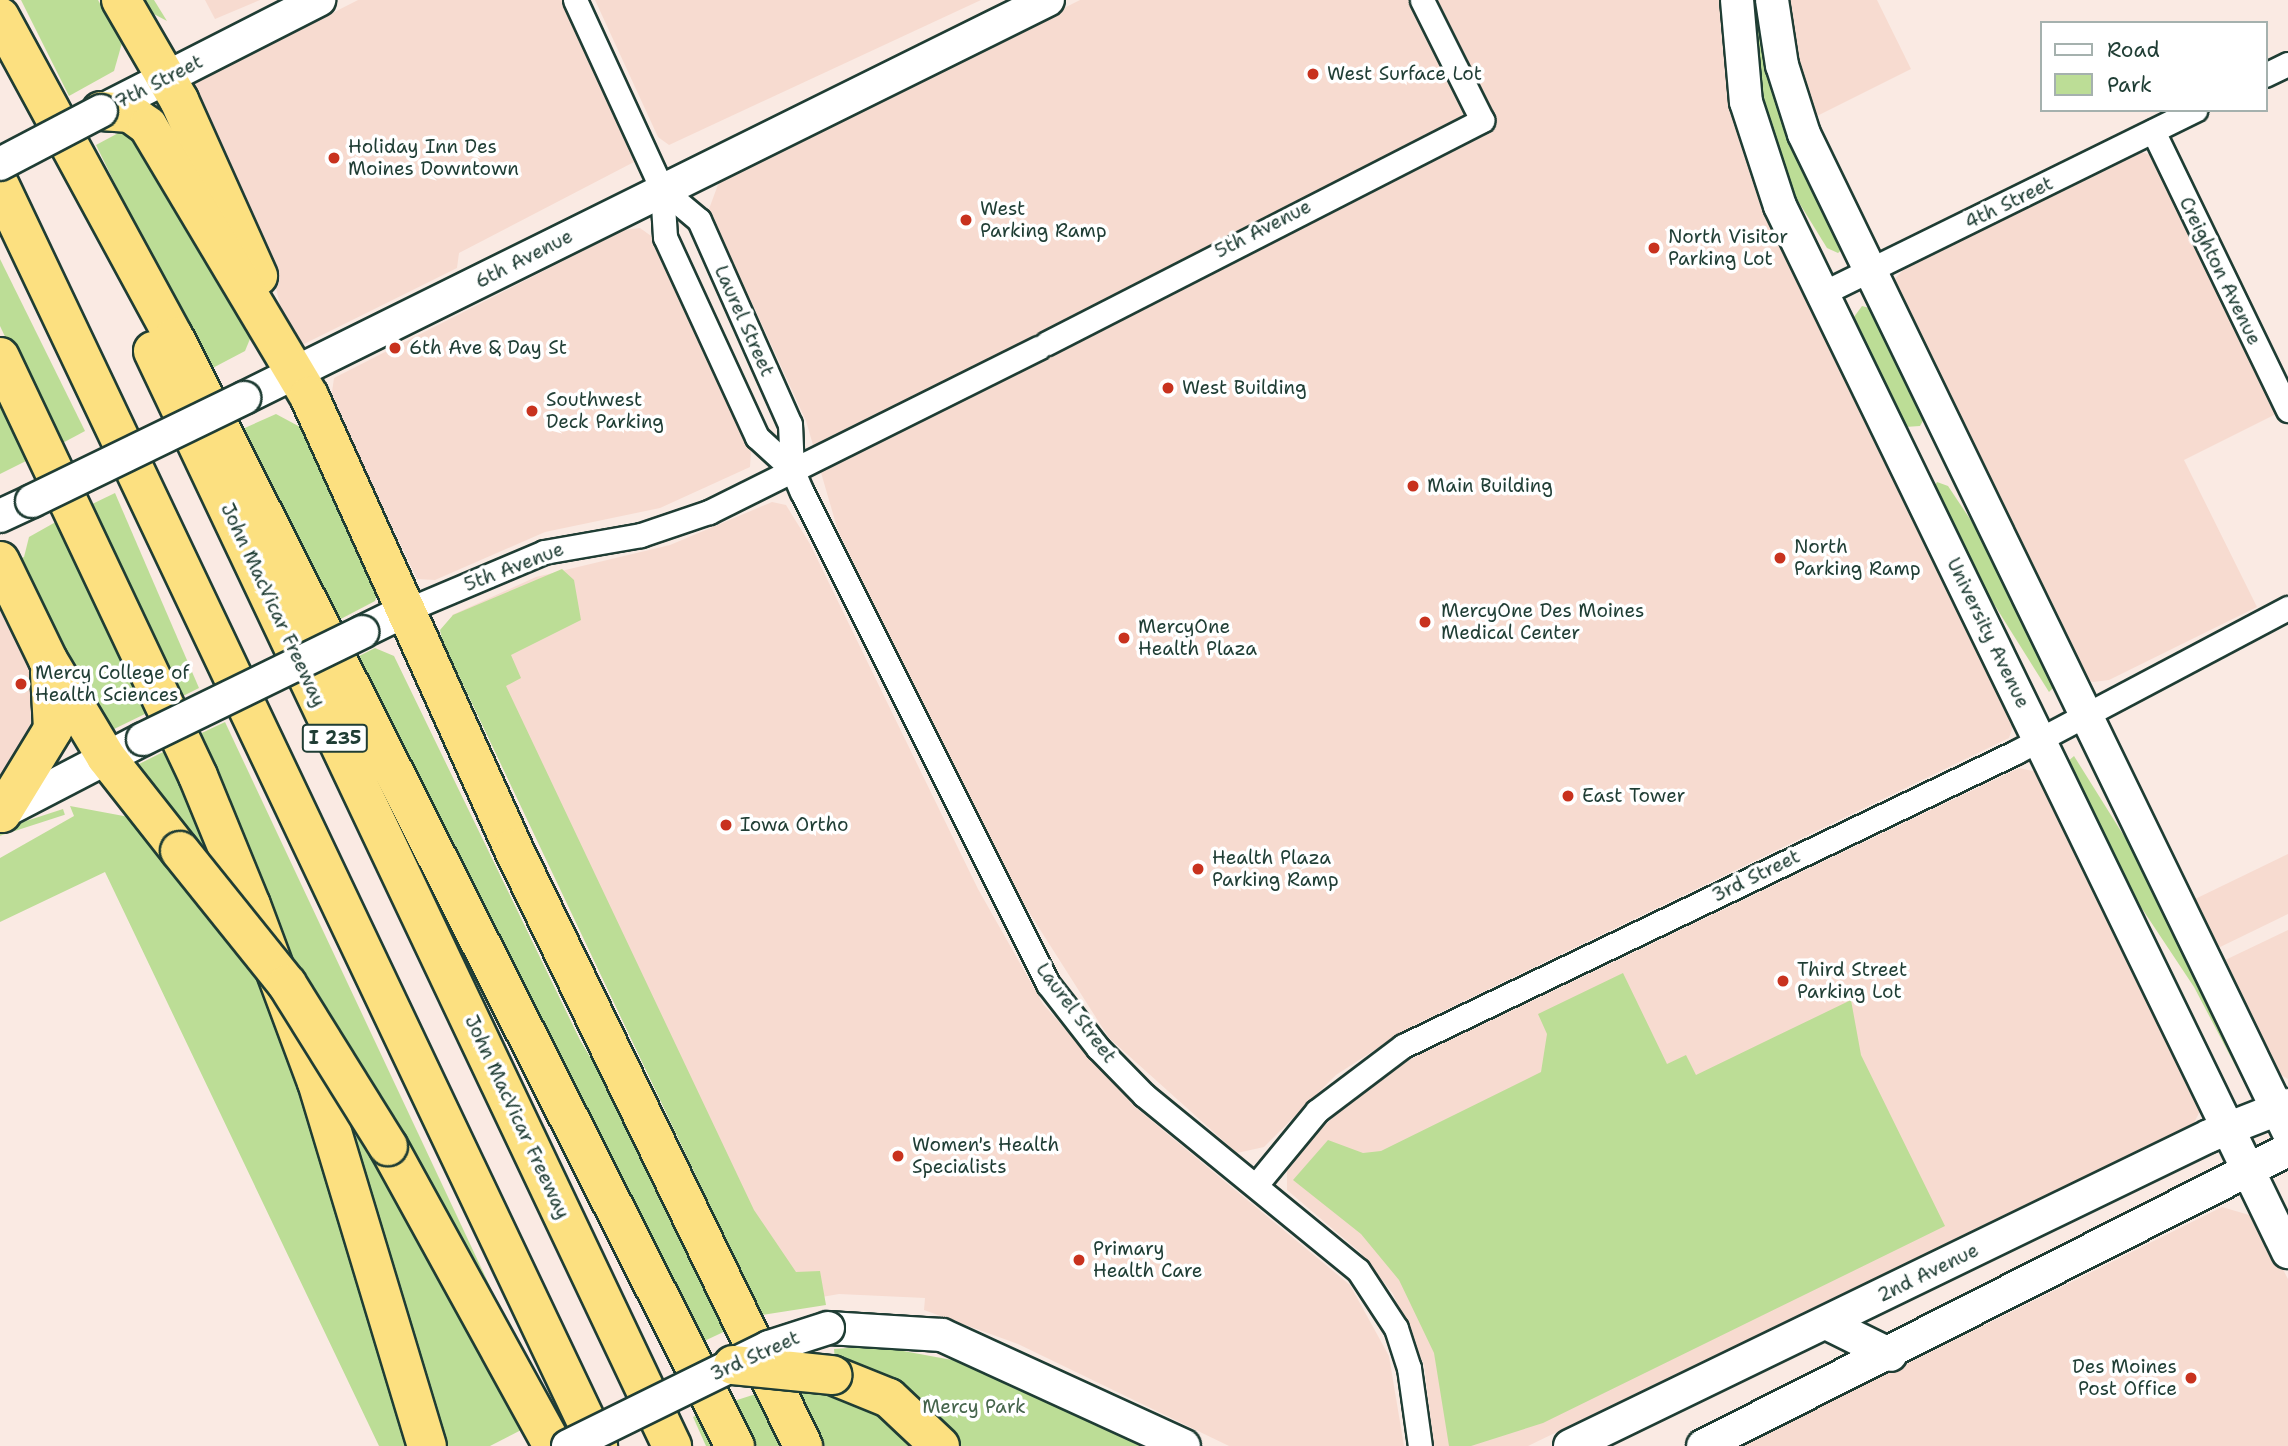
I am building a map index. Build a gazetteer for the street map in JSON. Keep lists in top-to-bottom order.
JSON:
{
  "streets": {
    "highway": ["John MacVicar Freeway", "I 235"],
    "main road": [
      "7th Street",
      "5th Avenue",
      "6th Avenue",
      "University Avenue",
      "3rd Street",
      "2nd Avenue"
    ],
    "street": ["4th Street", "Creighton Avenue", "Laurel Street"]
  },
  "crossings": [
    ["4th Street", "Creighton Avenue"],
    ["4th Street", "University Avenue"],
    ["5th Avenue", "Laurel Street"],
    ["6th Avenue", "Laurel Street"],
    ["Laurel Street", "3rd Street"],
    ["University Avenue", "3rd Street"],
    ["University Avenue", "2nd Avenue"]
  ],
  "parks": ["Mercy Park"],
  "places": [
    "West Surface Lot",
    "Holiday Inn Des Moines Downtown",
    "West Parking Ramp",
    "North Visitor Parking Lot",
    "6th Ave & Day St",
    "West Building",
    "Southwest Deck Parking",
    "Main Building",
    "North Parking Ramp",
    "MercyOne Des Moines Medical Center",
    "MercyOne Health Plaza",
    "Mercy College of Health Sciences",
    "East Tower",
    "Iowa Ortho",
    "Health Plaza Parking Ramp",
    "Third Street Parking Lot",
    "Women's Health Specialists",
    "Primary Health Care",
    "Des Moines Post Office"
  ],
  "legend": ["Road", "Park"]
}
